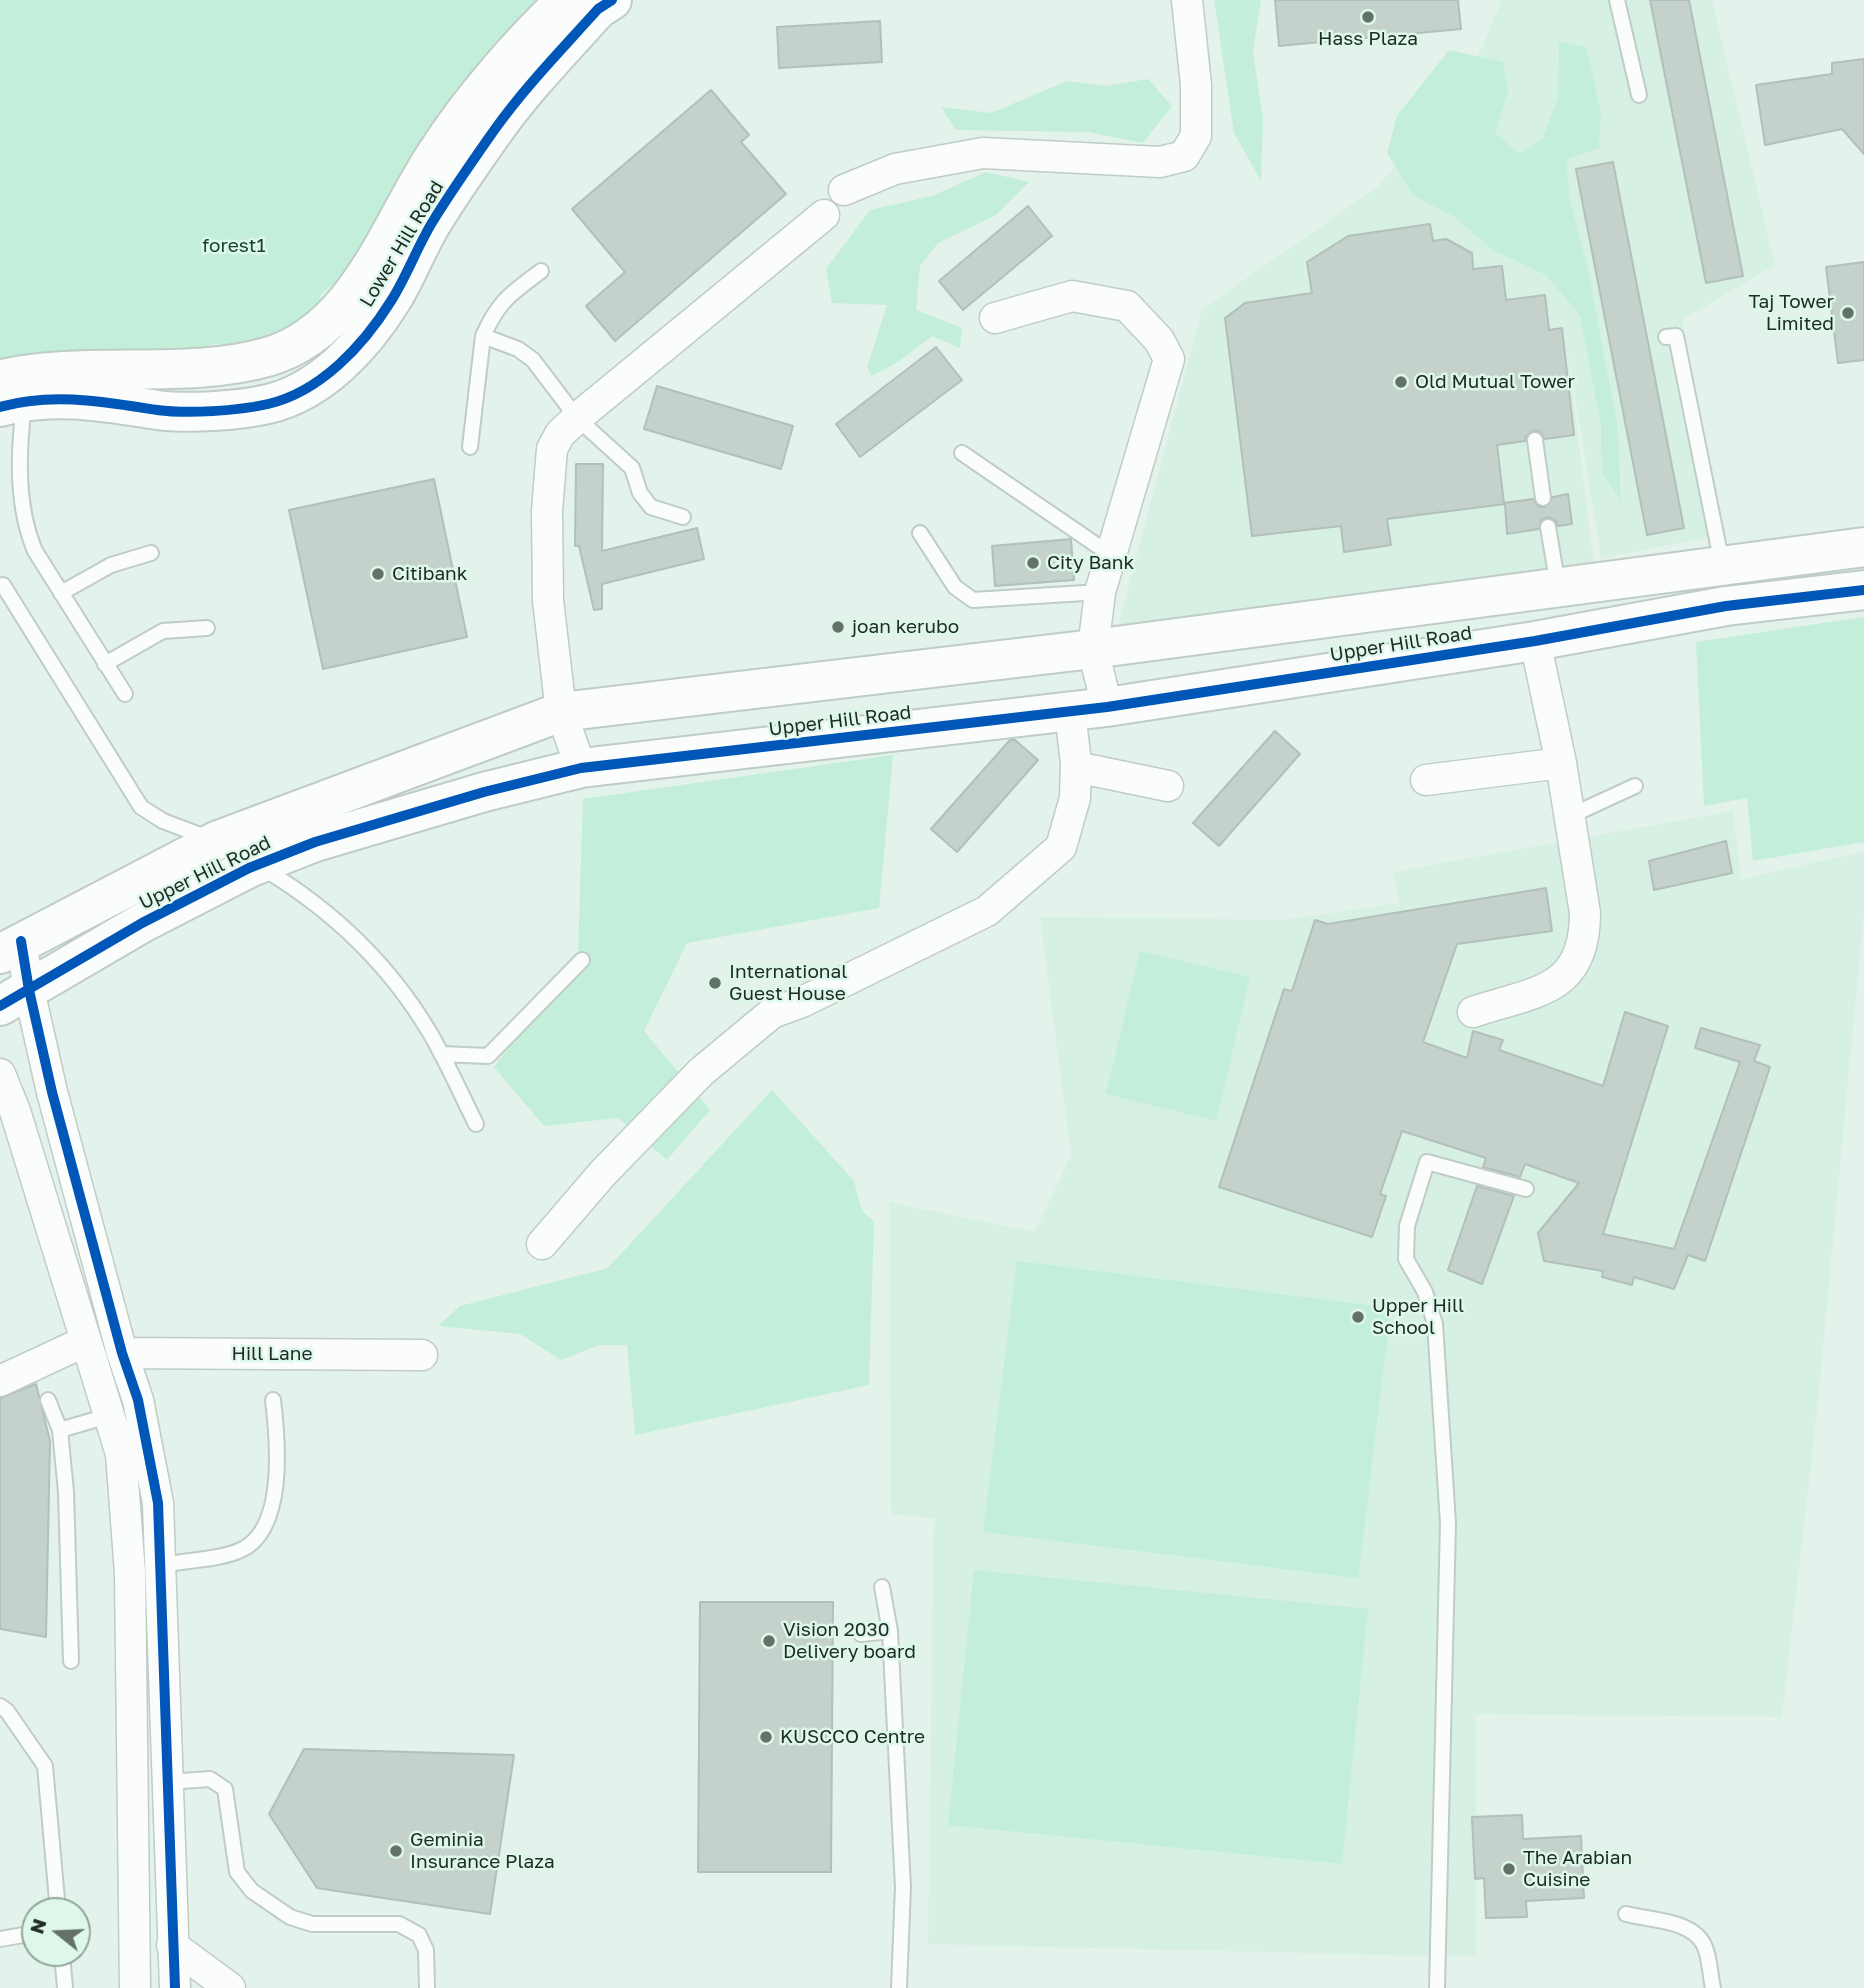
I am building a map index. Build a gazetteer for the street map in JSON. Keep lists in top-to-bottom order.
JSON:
{
  "streets": {
    "street": ["Lower Hill Road", "Upper Hill Road", "Hill Lane"]
  },
  "parks": ["forest1"],
  "places": [
    "Hass Plaza",
    "Taj Tower Limited",
    "Old Mutual Tower",
    "City Bank",
    "Citibank",
    "joan kerubo",
    "International Guest House",
    "Upper Hill School",
    "Vision 2030 Delivery board",
    "KUSCCO Centre",
    "Geminia Insurance Plaza",
    "The Arabian Cuisine"
  ],
  "north": "left"
}
